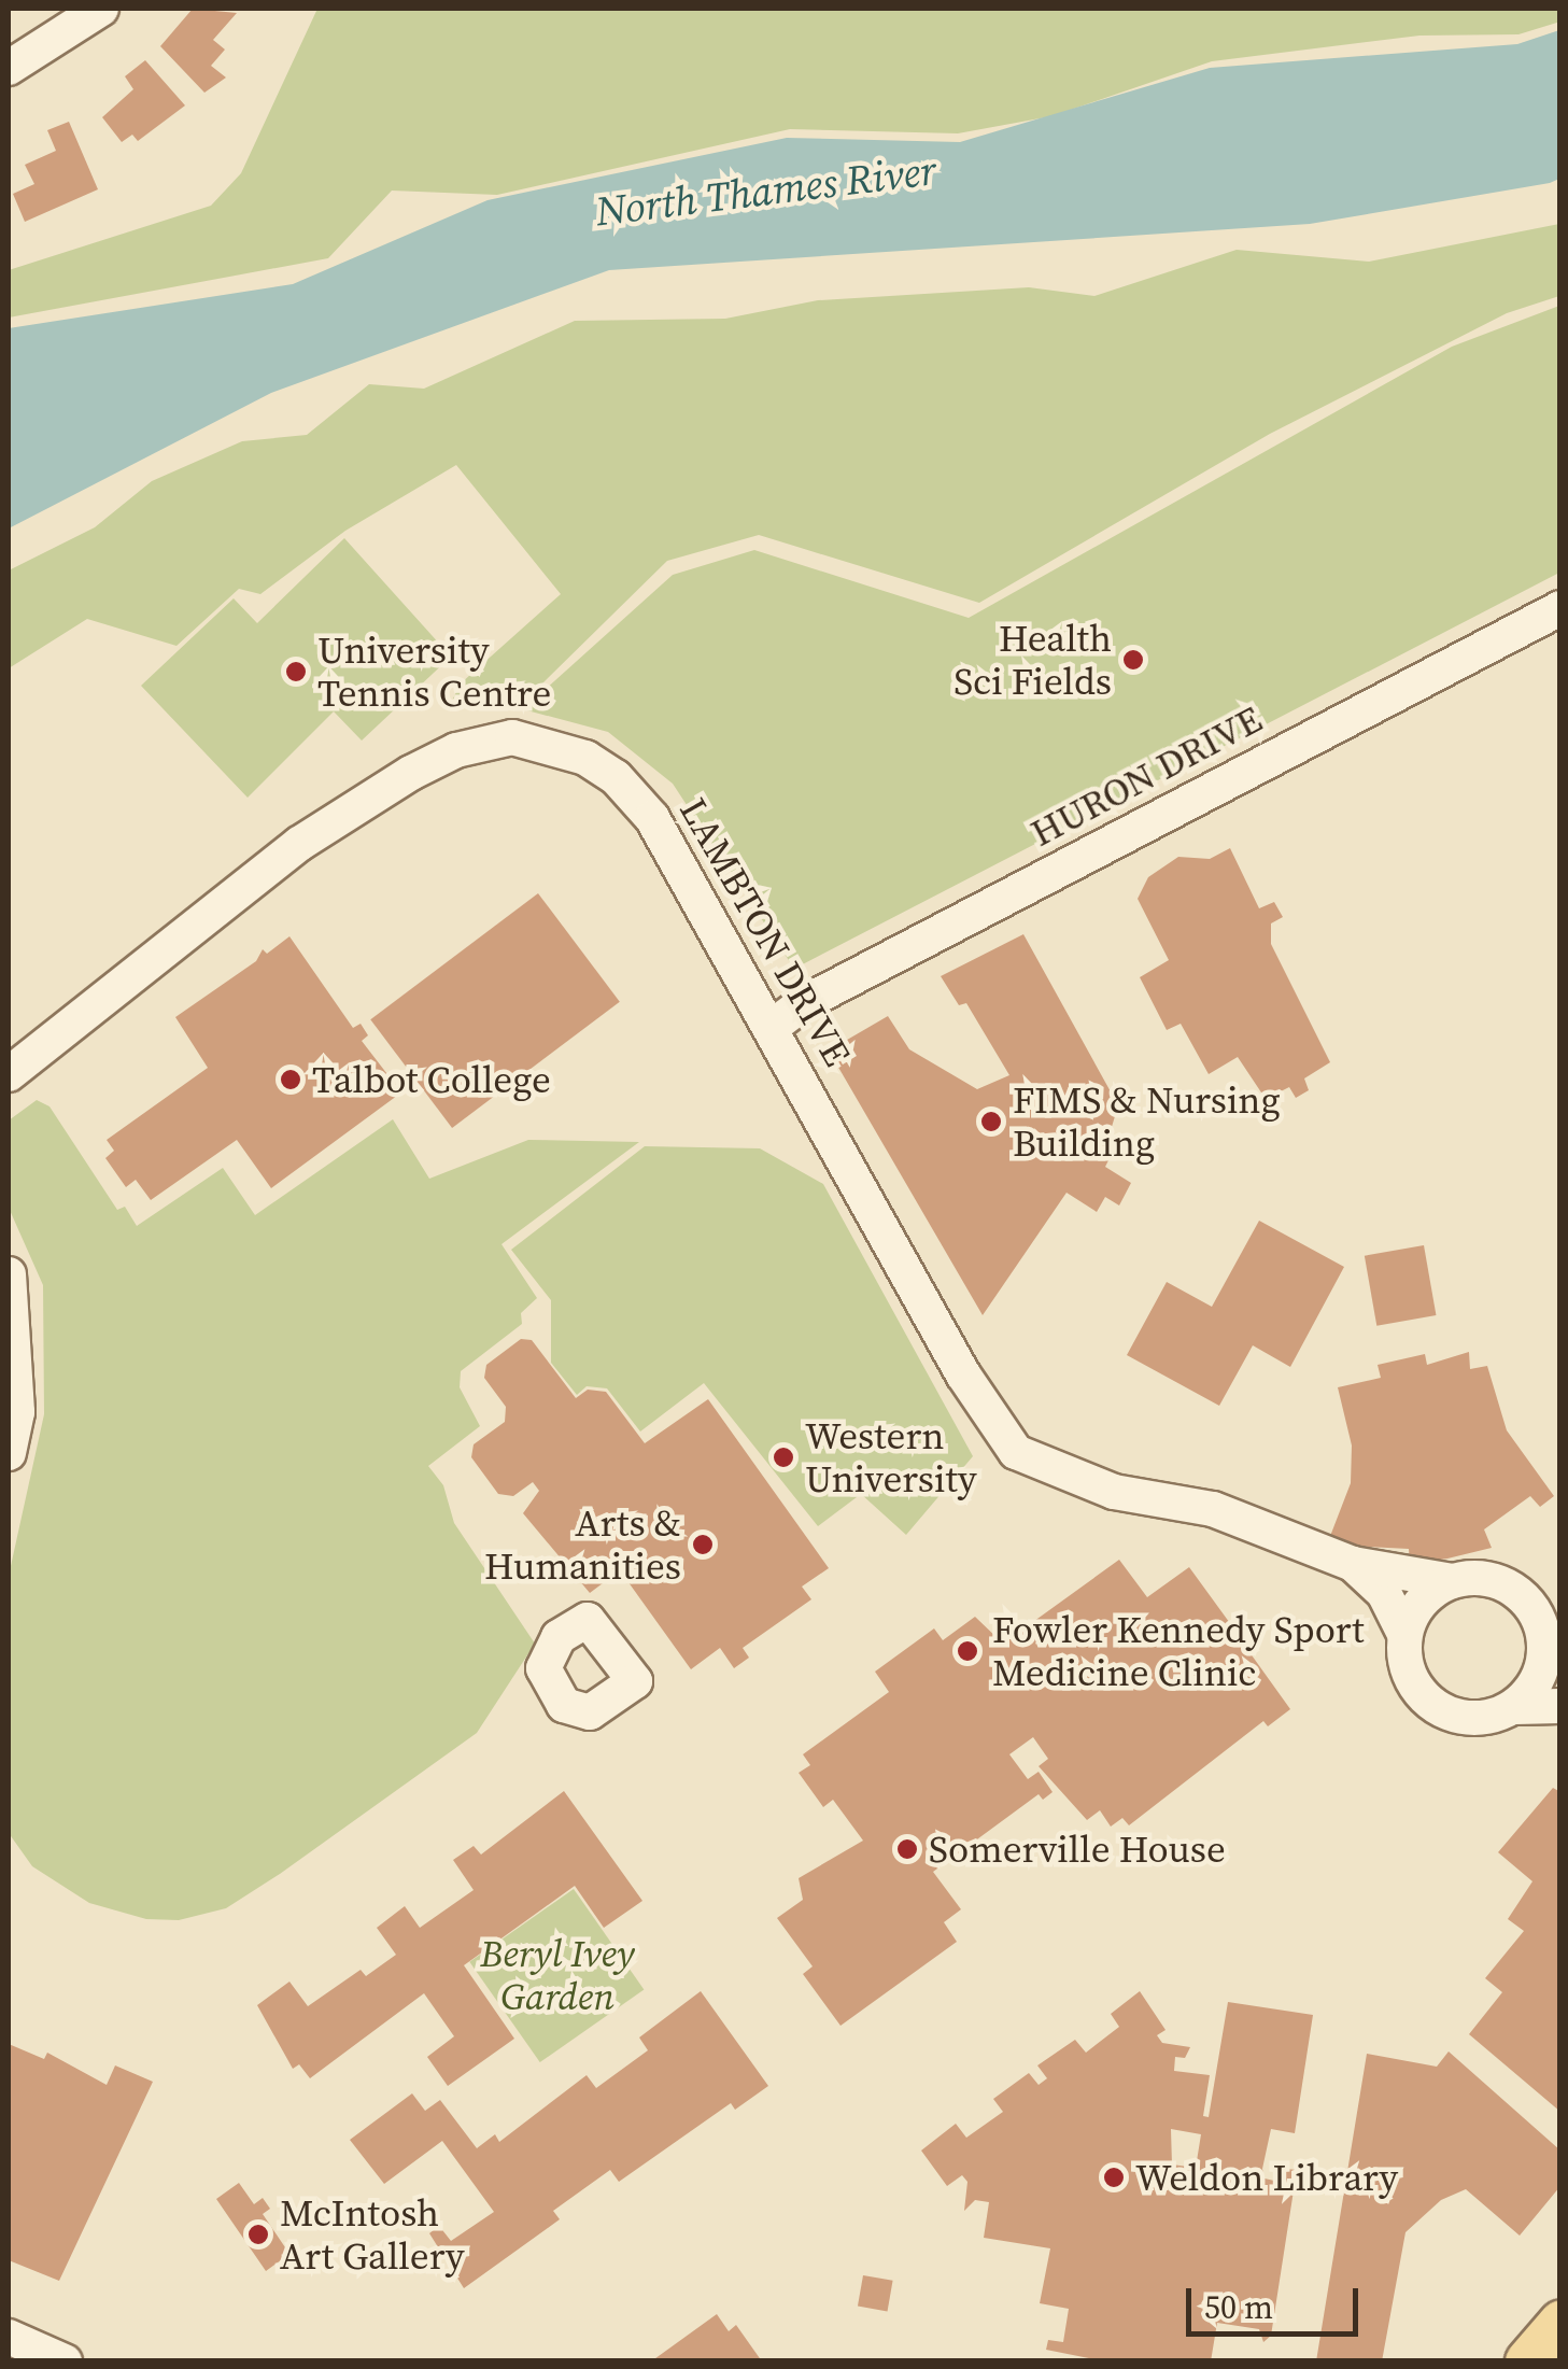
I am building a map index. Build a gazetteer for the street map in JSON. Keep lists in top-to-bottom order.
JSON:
{
  "streets": {
    "street": ["HURON DRIVE", "LAMBTON DRIVE"]
  },
  "crossings": [
    ["HURON DRIVE", "LAMBTON DRIVE"]
  ],
  "water": ["North Thames River"],
  "parks": ["Beryl Ivey Garden"],
  "places": [
    "Health Sci Fields",
    "University Tennis Centre",
    "Talbot College",
    "FIMS & Nursing Building",
    "Western University",
    "Arts & Humanities",
    "Fowler Kennedy Sport Medicine Clinic",
    "Somerville House",
    "Weldon Library",
    "McIntosh Art Gallery"
  ],
  "scale_bar": "50 m"
}
